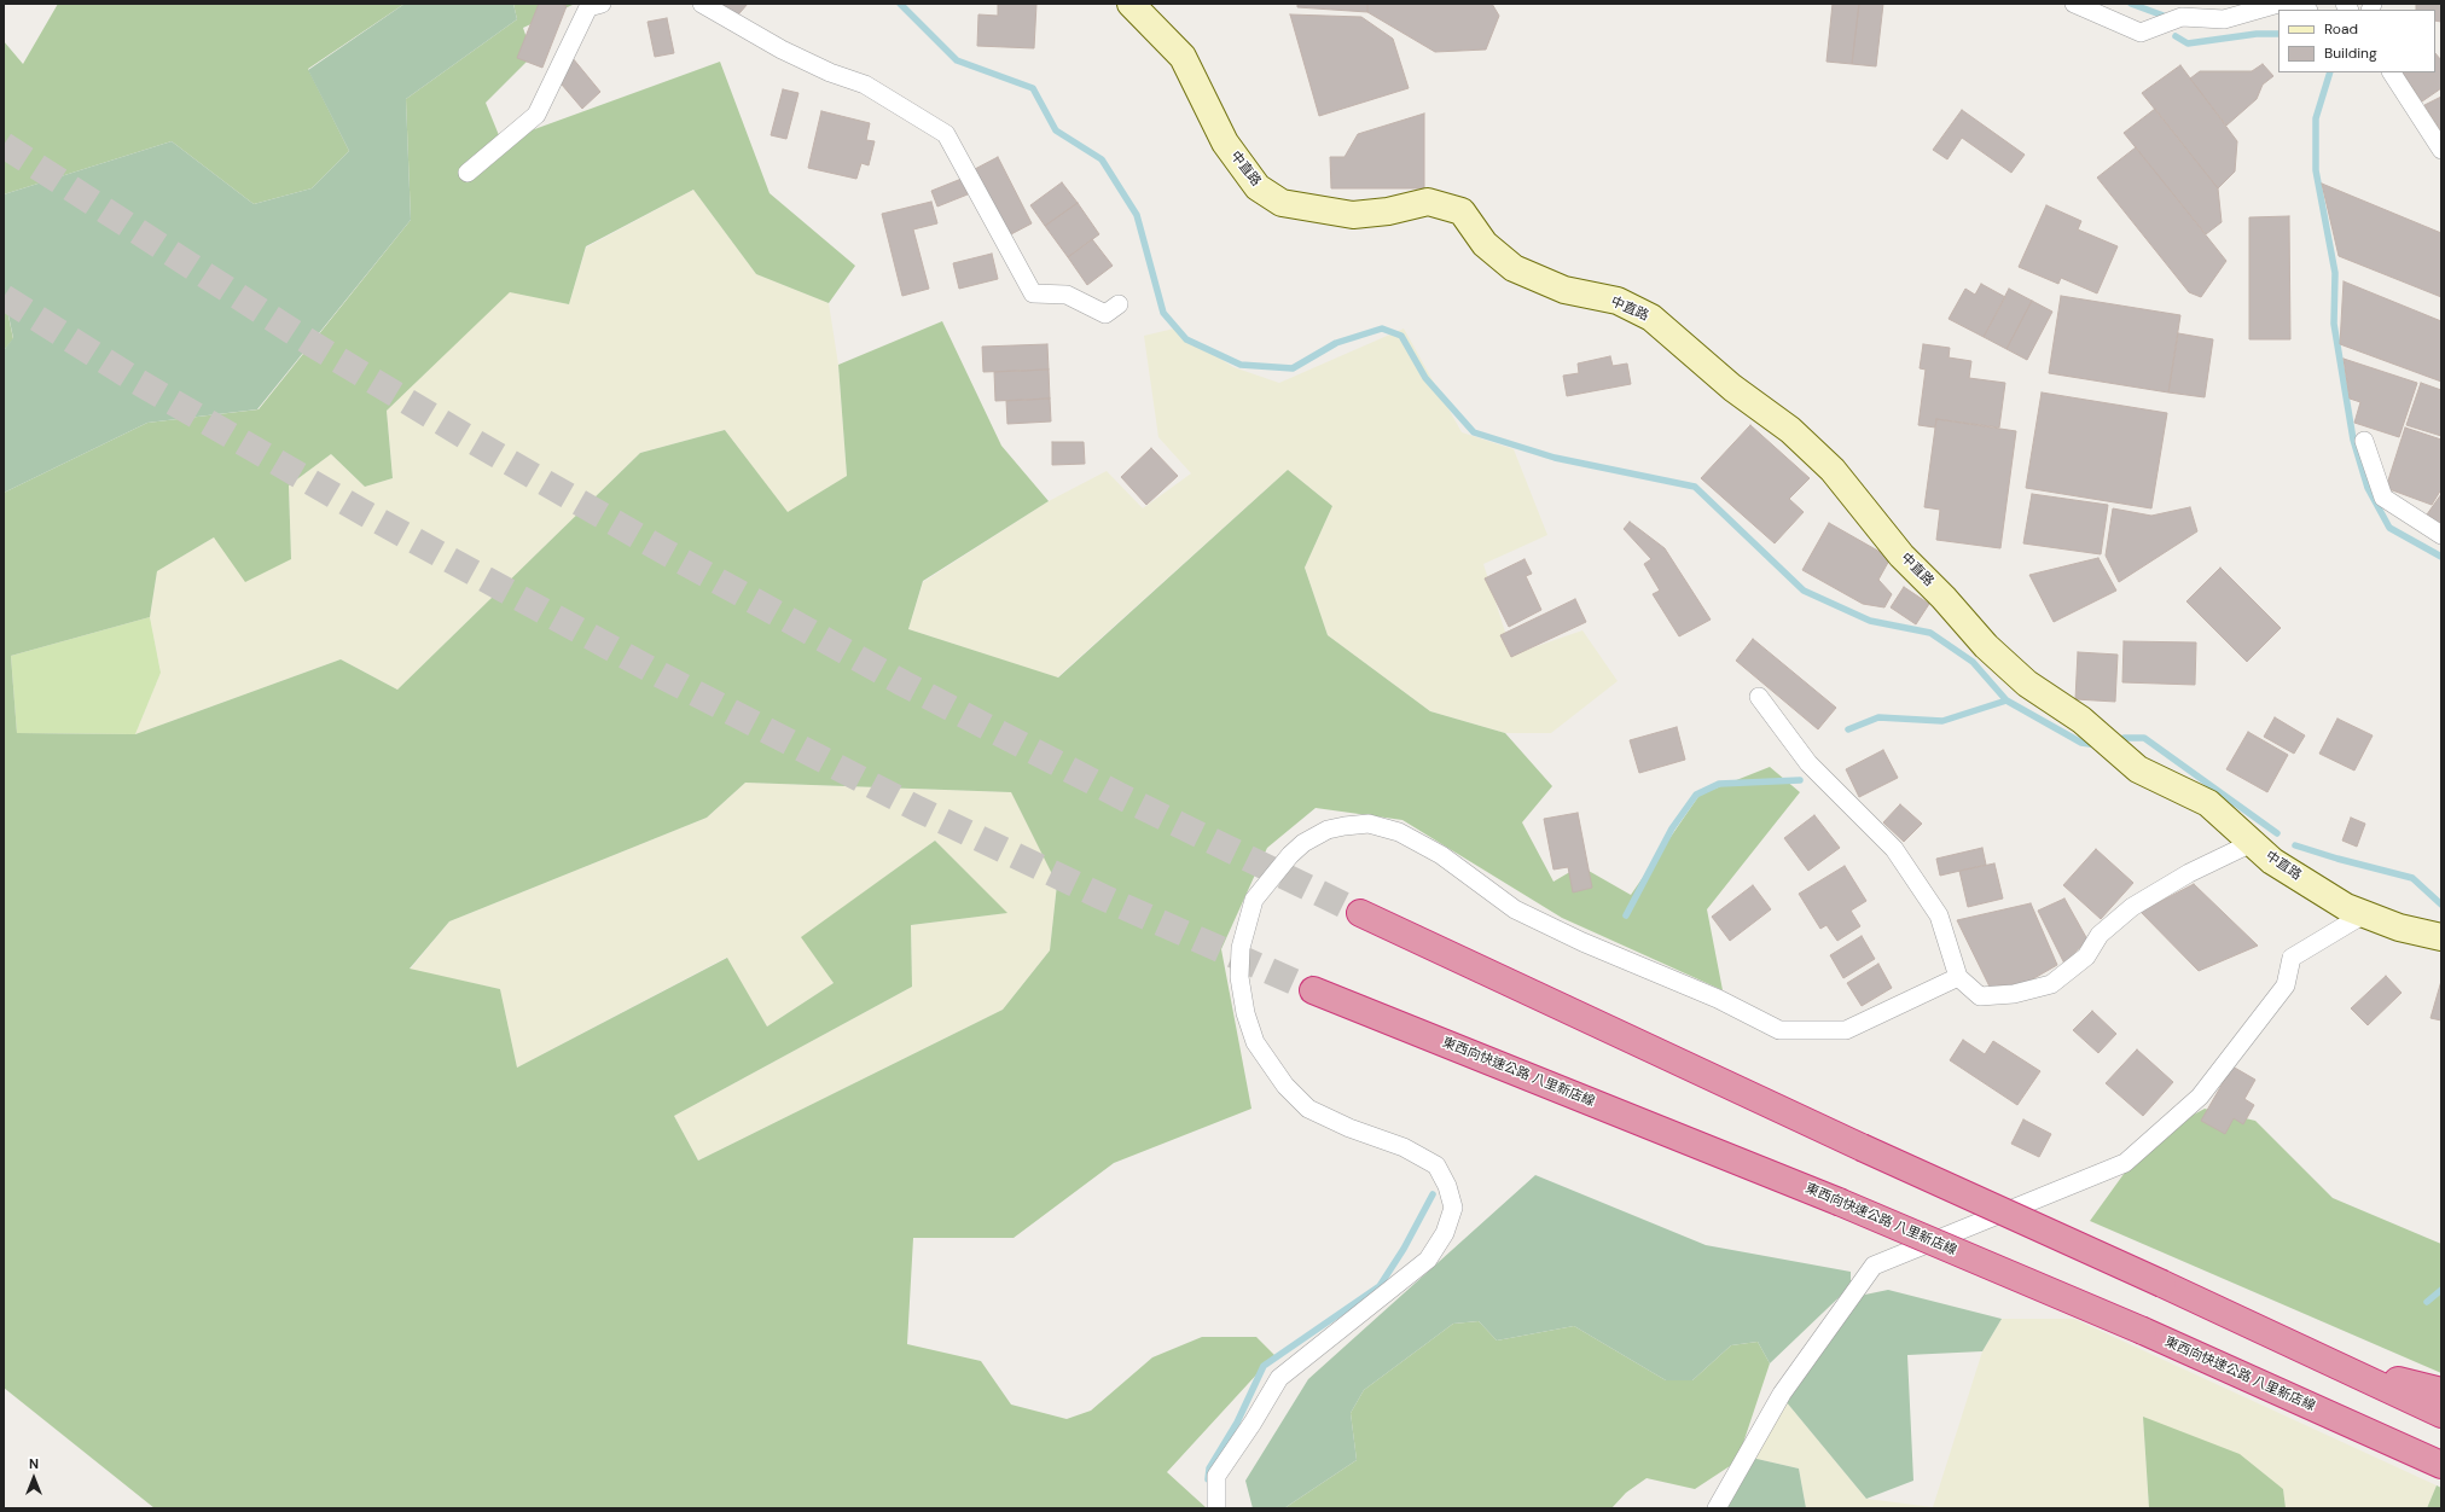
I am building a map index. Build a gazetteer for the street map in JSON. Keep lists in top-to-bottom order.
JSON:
{
  "streets": {
    "highway": ["東西向快速公路 八里新店線"],
    "street": ["中直路"]
  },
  "legend": ["Road", "Building"],
  "north": "top"
}
